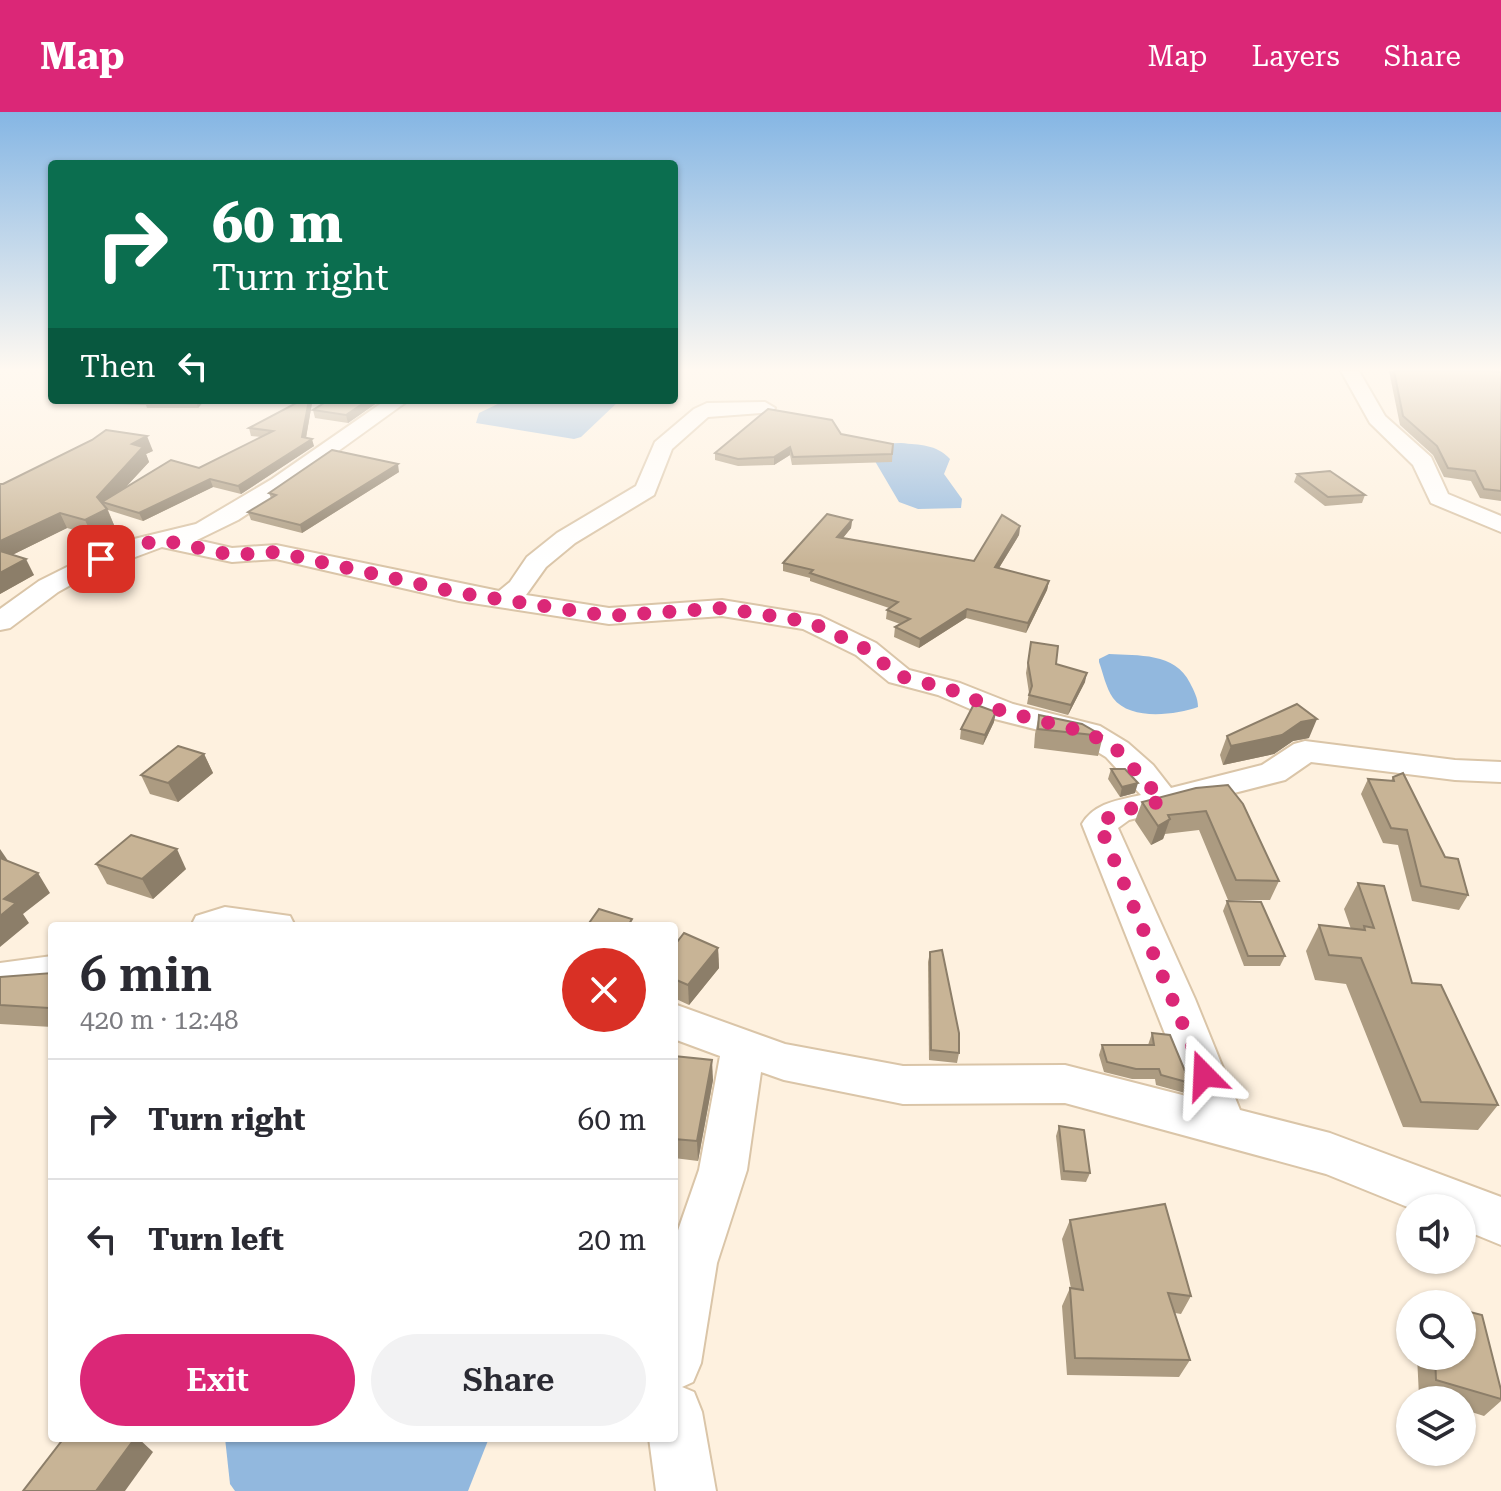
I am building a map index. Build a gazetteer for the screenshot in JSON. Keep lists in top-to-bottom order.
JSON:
{
  "page": {
    "header": "Map",
    "nav": ["Map", "Layers", "Share"],
    "turn": ["60 m", "Turn right"],
    "then": "Then",
    "heading": ["6 min", "420 m · 12:48"],
    "list": [
      {
        "name": "Turn right",
        "value": "60 m"
      },
      {
        "name": "Turn left",
        "value": "20 m"
      }
    ],
    "buttons": ["Exit", "Share"]
  }
}
